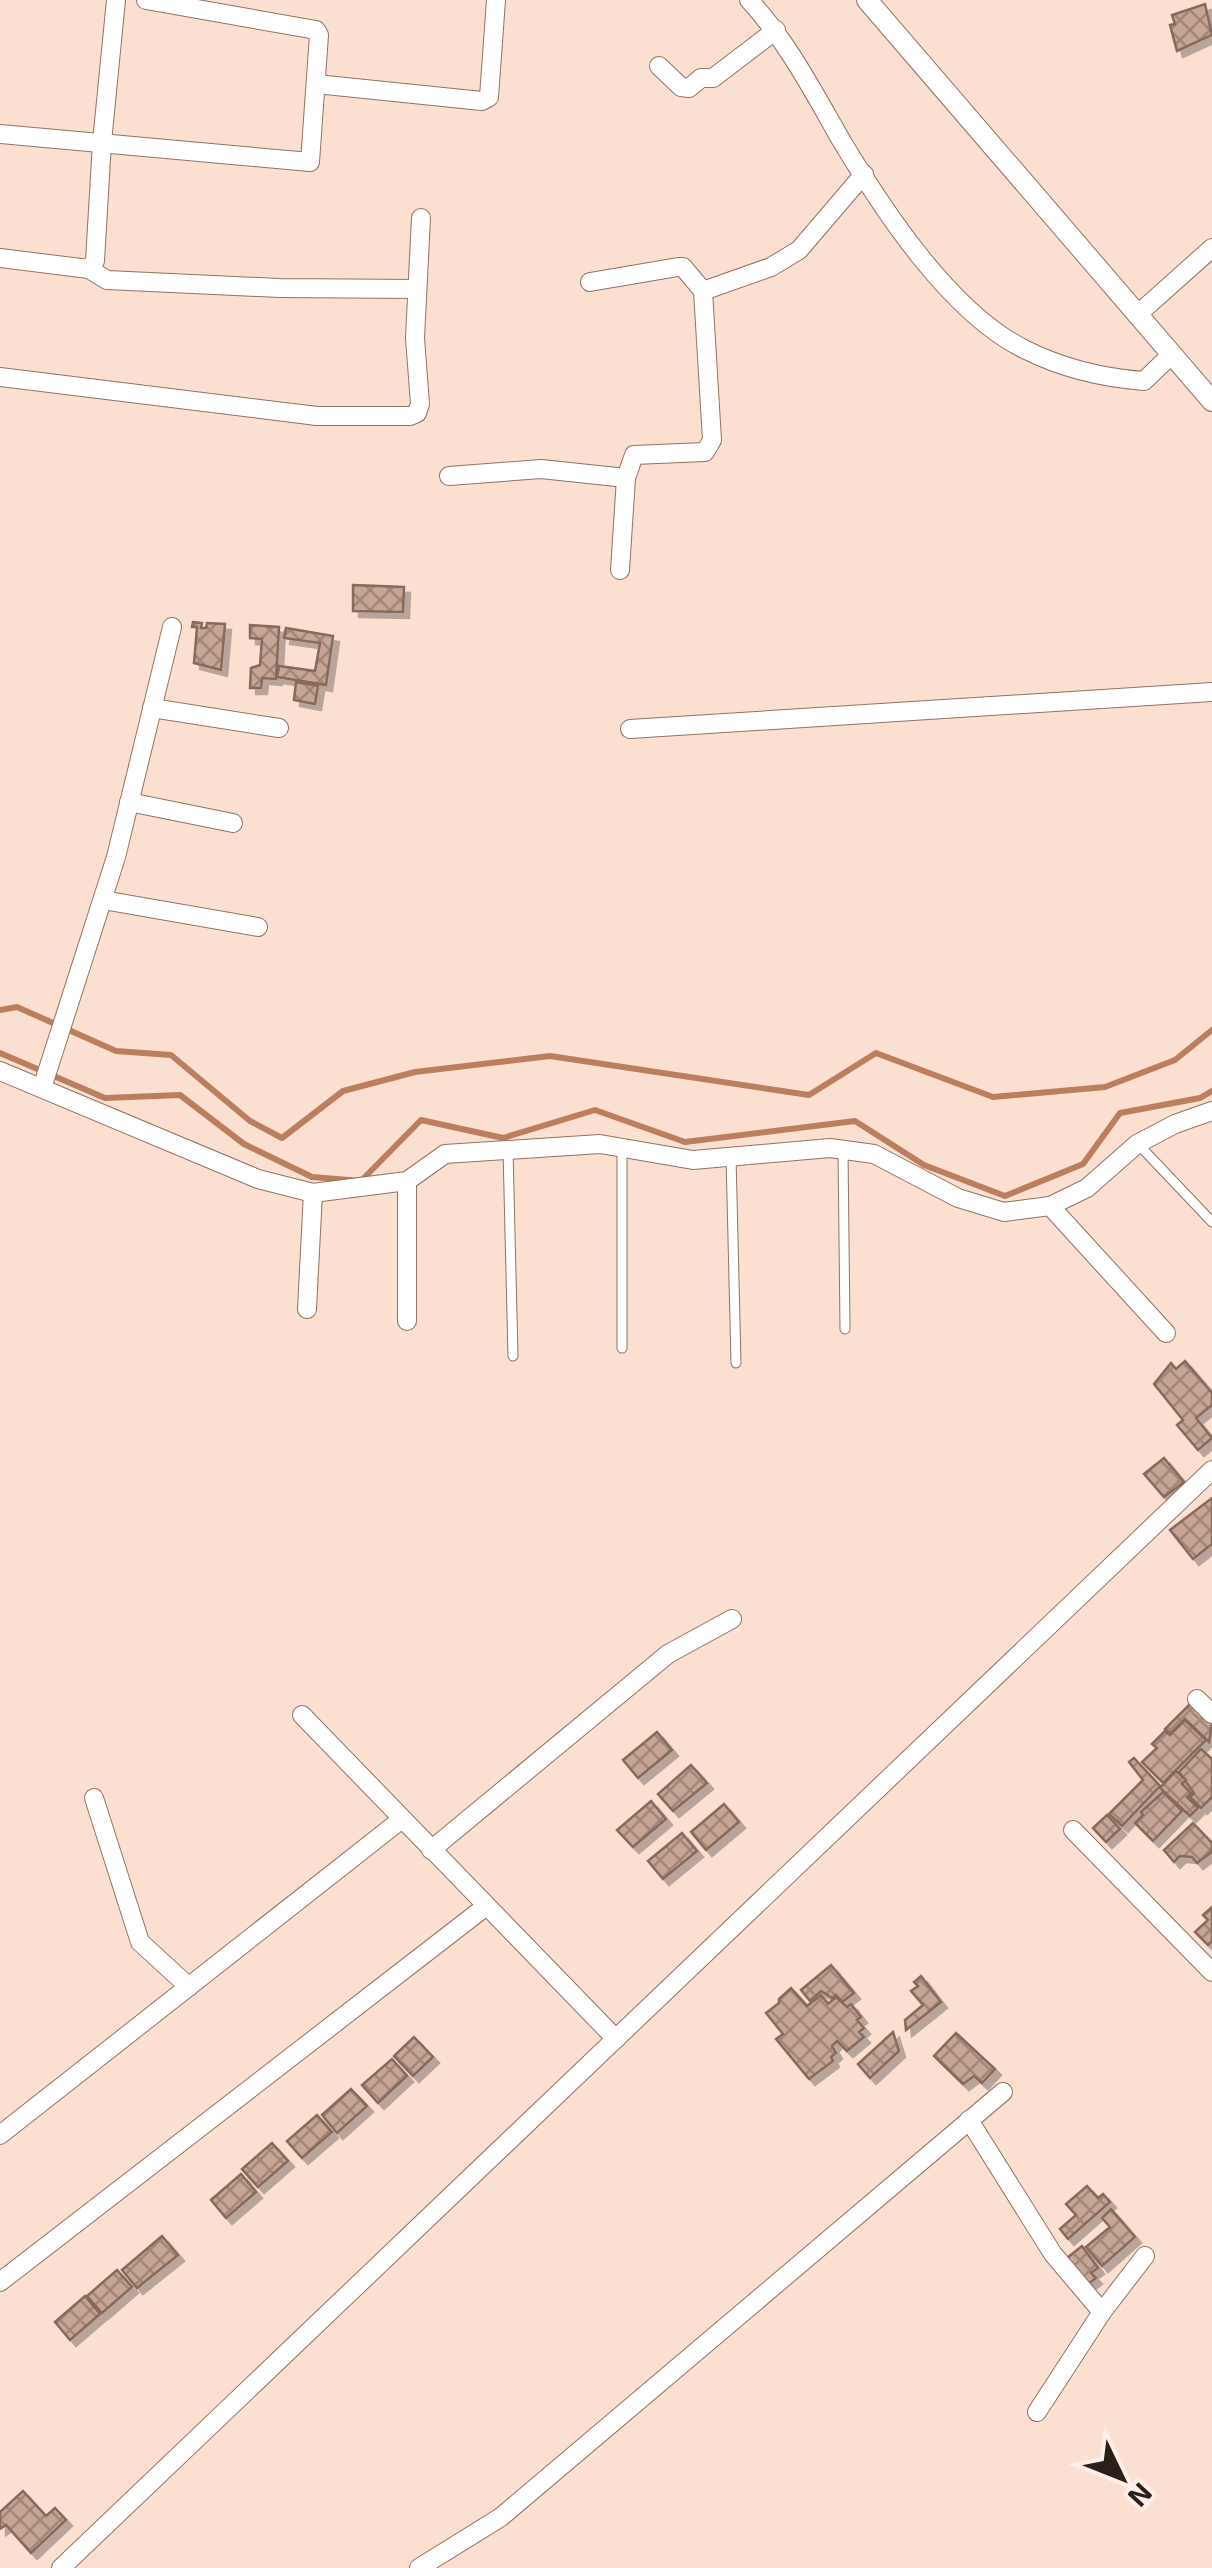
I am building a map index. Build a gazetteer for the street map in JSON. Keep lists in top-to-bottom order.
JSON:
{
  "north": "bottom right"
}
